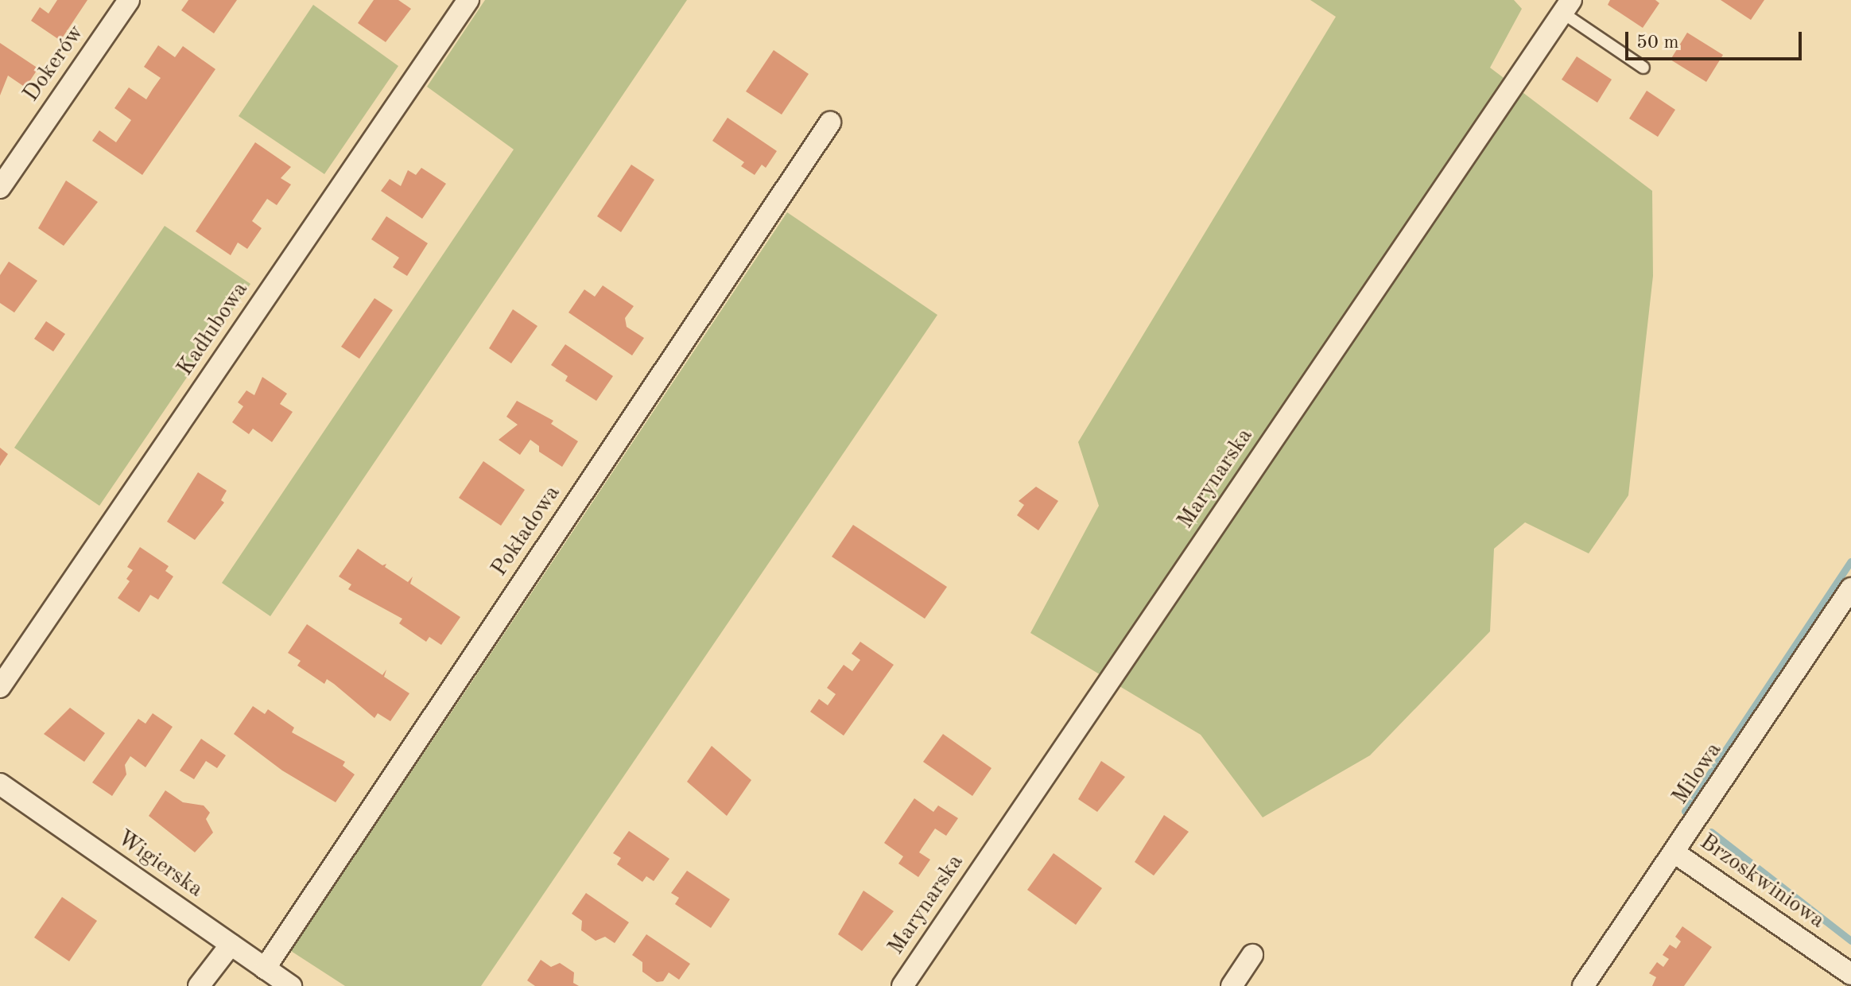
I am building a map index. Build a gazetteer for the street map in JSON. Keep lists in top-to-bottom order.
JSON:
{
  "streets": {
    "street": [
      "Dokerów",
      "Kadłubowa",
      "Marynarska",
      "Pokładowa",
      "Milowa",
      "Wigierska",
      "Brzoskwiniowa"
    ]
  },
  "crossings": [
    ["Pokładowa", "Wigierska"],
    ["Milowa", "Brzoskwiniowa"]
  ],
  "scale_bar": "50 m"
}
